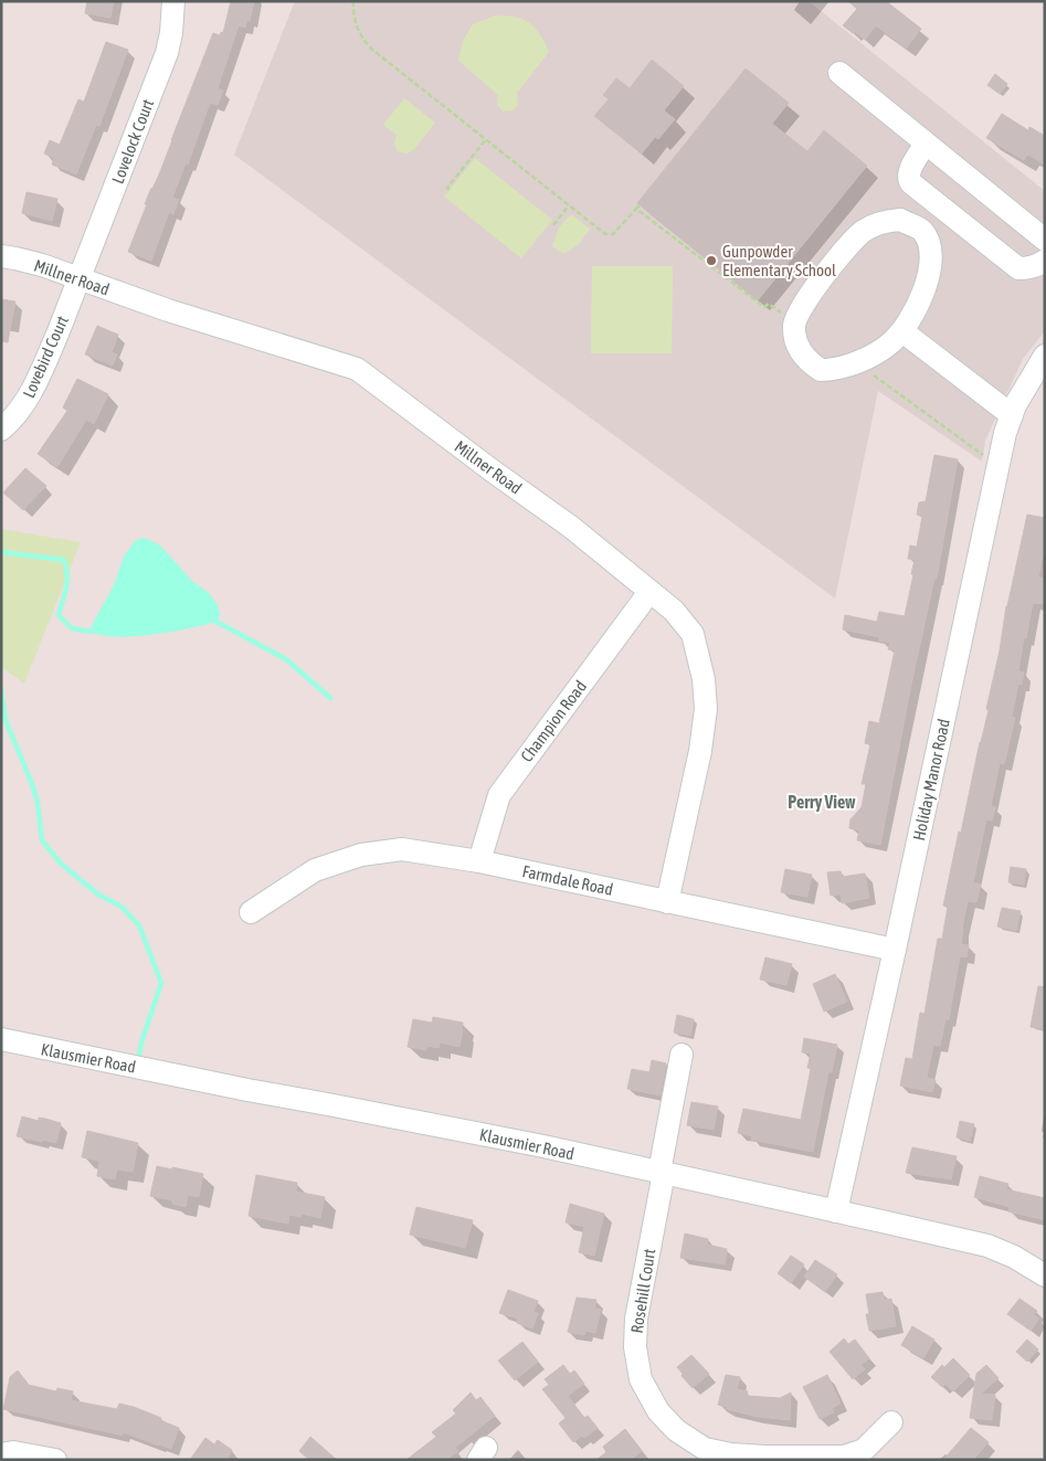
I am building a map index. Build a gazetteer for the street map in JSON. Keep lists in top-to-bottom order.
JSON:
{
  "streets": {
    "street": [
      "Lovelock Court",
      "Millner Road",
      "Lovebird Court",
      "Champion Road",
      "Holiday Manor Road",
      "Farmdale Road",
      "Klausmier Road",
      "Rosehill Court"
    ]
  },
  "crossings": [
    ["Lovelock Court", "Millner Road"],
    ["Lovelock Court", "Lovebird Court"],
    ["Millner Road", "Lovebird Court"],
    ["Millner Road", "Champion Road"],
    ["Millner Road", "Farmdale Road"],
    ["Champion Road", "Farmdale Road"],
    ["Holiday Manor Road", "Farmdale Road"],
    ["Holiday Manor Road", "Klausmier Road"],
    ["Klausmier Road", "Rosehill Court"]
  ],
  "districts": ["Perry View"],
  "places": ["Gunpowder Elementary School"]
}
